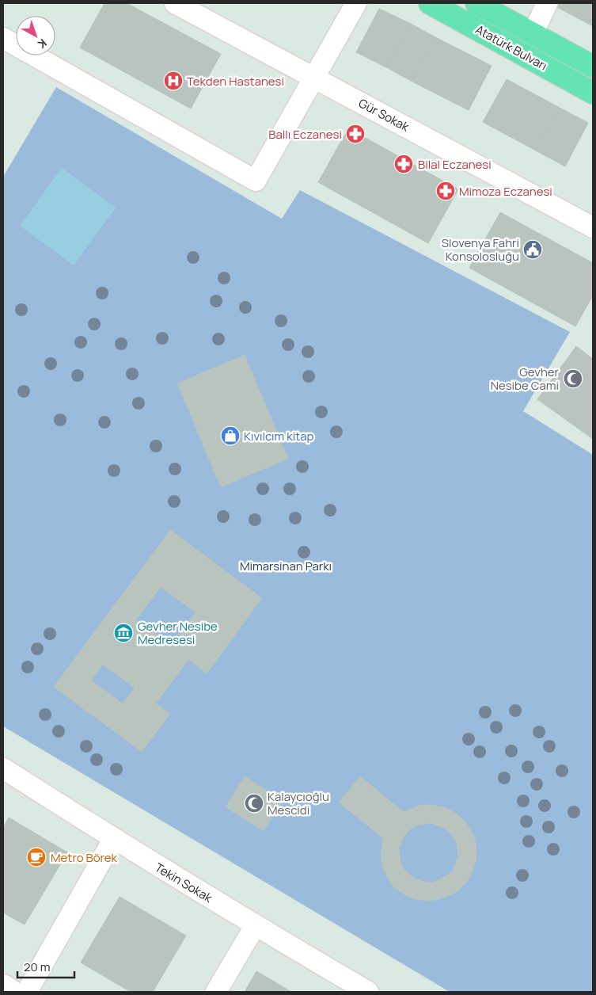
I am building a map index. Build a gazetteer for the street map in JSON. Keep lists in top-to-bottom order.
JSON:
{
  "streets": {
    "main road": ["Atatürk Bulvarı"],
    "street": ["Gür Sokak", "Tekin Sokak"]
  },
  "parks": ["Mimarsinan Parkı"],
  "places": {
    "hospital": ["Tekden Hastanesi"],
    "pharmacy": ["Ballı Eczanesi", "Bilal Eczanesi", "Mimoza Eczanesi"],
    "public building": ["Slovenya Fahri Konsolosluğu"],
    "mosque": ["Gevher Nesibe Cami", "Kalaycıoğlu Mescidi"],
    "shop": ["Kıvılcım kitap"],
    "museum": ["Gevher Nesibe Medresesi"],
    "cafe": ["Metro Börek"]
  },
  "scale_bar": "20 m",
  "north": "bottom right"
}
